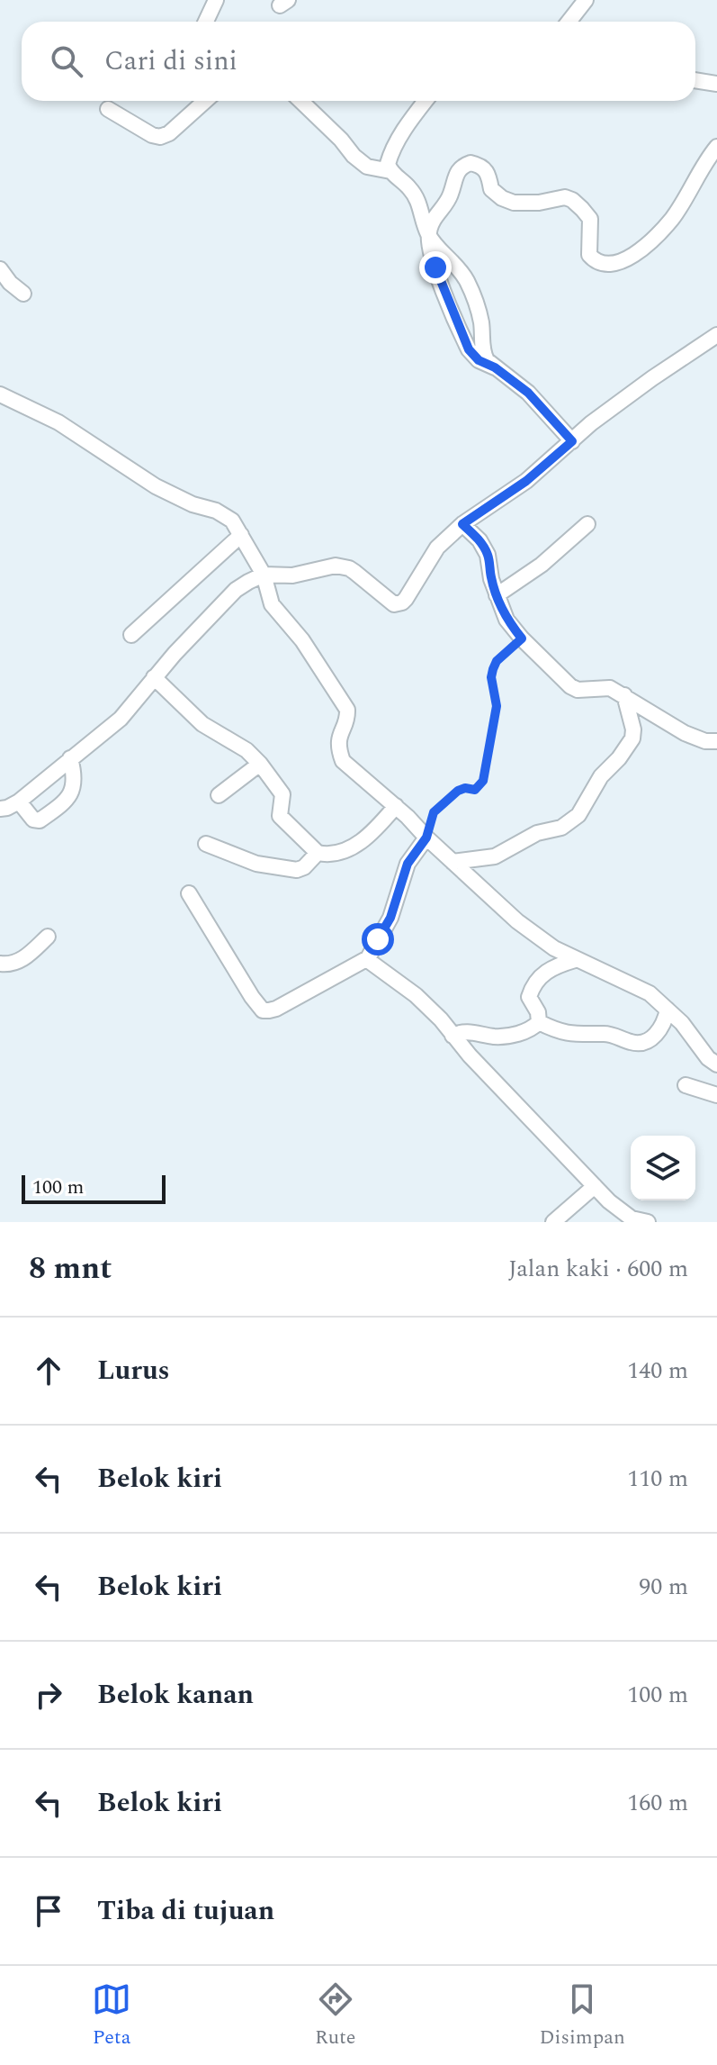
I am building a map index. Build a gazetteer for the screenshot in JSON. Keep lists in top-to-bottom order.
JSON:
{
  "scale_bar": "100 m",
  "page": {
    "search": "Cari di sini",
    "scale": "100 m",
    "heading": ["8 mnt", "Jalan kaki · 600 m"],
    "list": [
      ["Lurus", "140 m"],
      ["Belok kiri", "110 m"],
      ["Belok kiri", "90 m"],
      ["Belok kanan", "100 m"],
      ["Belok kiri", "160 m"],
      "Tiba di tujuan"
    ],
    "nav": ["Peta", "Rute", "Disimpan"]
  }
}
